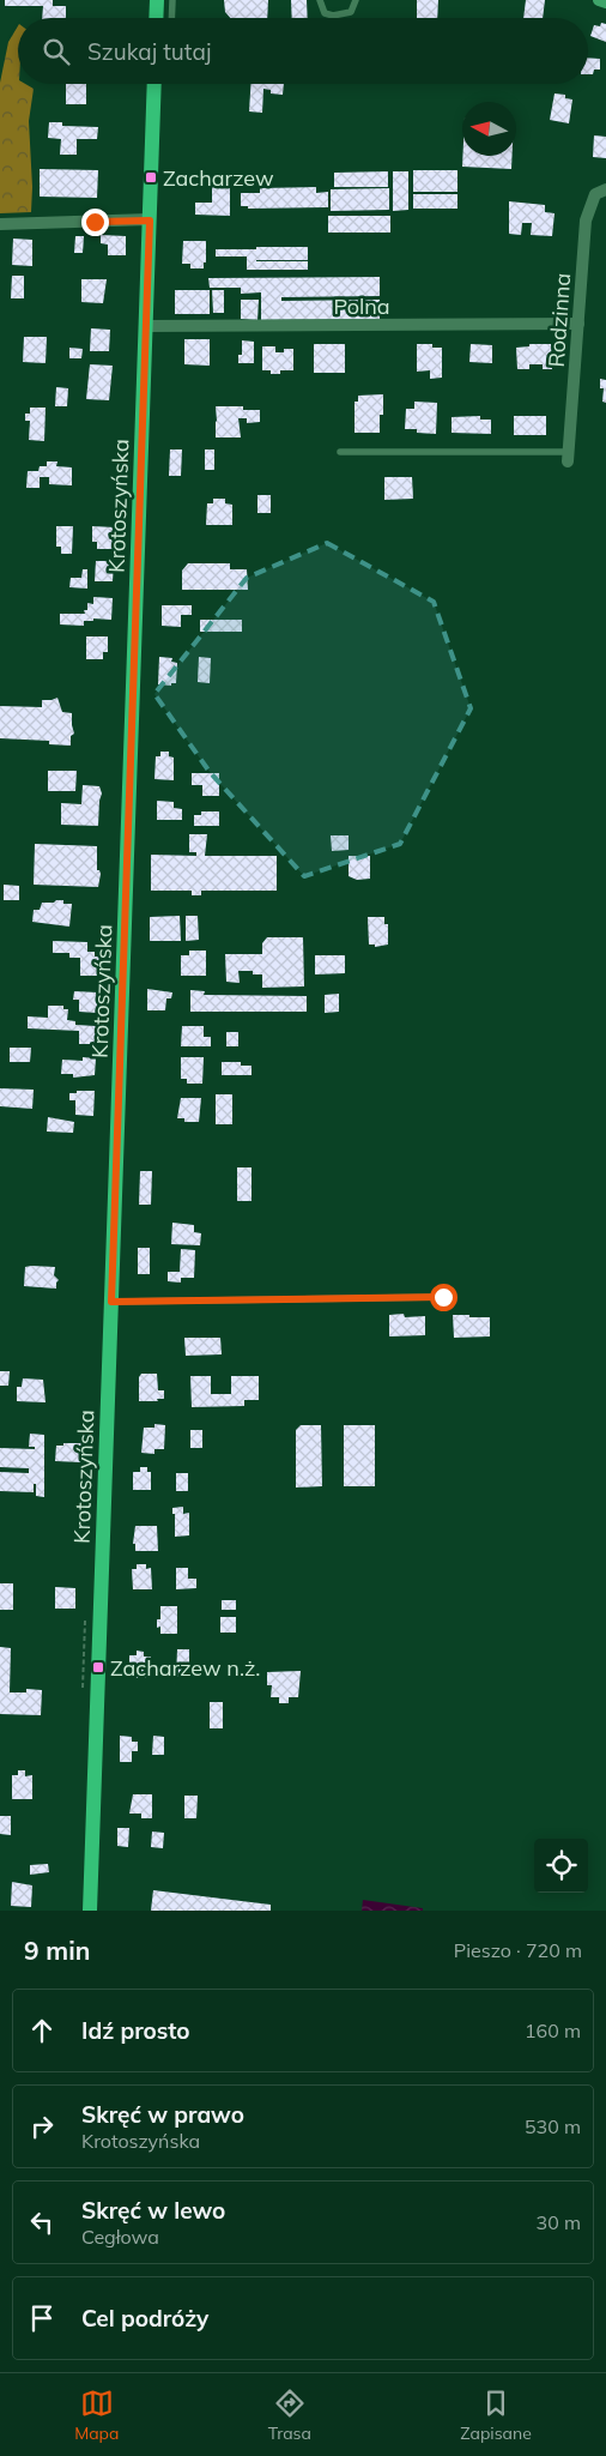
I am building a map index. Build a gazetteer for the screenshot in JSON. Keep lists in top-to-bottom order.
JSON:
{
  "streets": {
    "main road": ["Krotoszyńska"],
    "street": ["Polna", "Rodzinna"]
  },
  "crossings": [
    ["Polna", "Rodzinna"],
    ["Polna", "Krotoszyńska"]
  ],
  "places": {
    "transit": ["Zacharzew", "Zacharzew n.ż."]
  },
  "north": "left",
  "page": {
    "search": "Szukaj tutaj",
    "heading": ["9 min", "Pieszo · 720 m"],
    "list": [
      ["Idź prosto", "160 m"],
      ["Skręć w prawo", "Krotoszyńska", "530 m"],
      ["Skręć w lewo", "Cegłowa", "30 m"],
      "Cel podróży"
    ],
    "nav": ["Mapa", "Trasa", "Zapisane"]
  }
}
